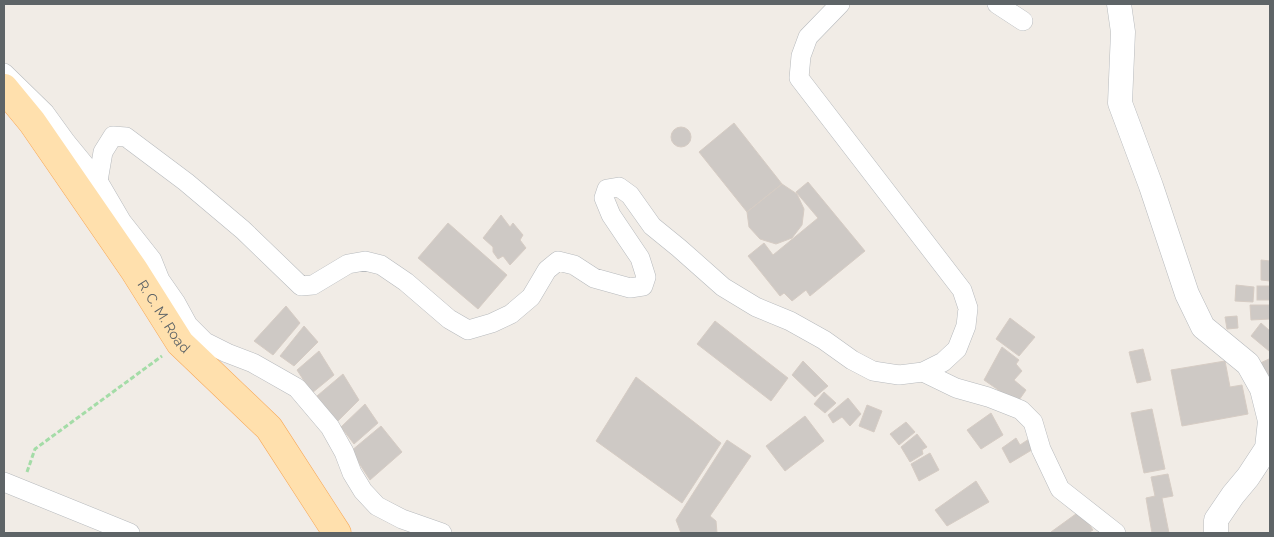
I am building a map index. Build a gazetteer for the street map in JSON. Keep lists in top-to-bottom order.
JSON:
{
  "streets": {
    "main road": ["R. C. M. Road"]
  }
}
